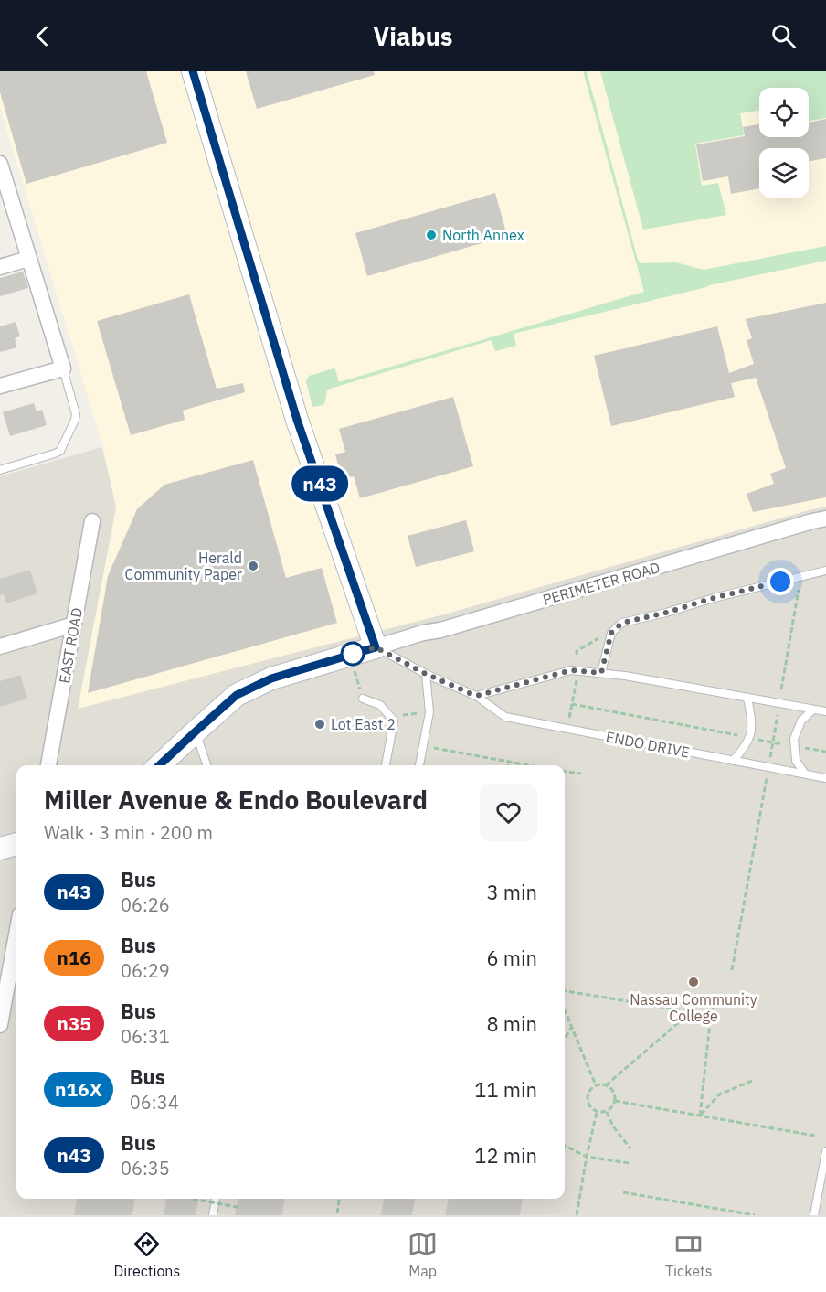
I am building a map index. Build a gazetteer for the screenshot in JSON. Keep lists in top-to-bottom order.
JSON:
{
  "streets": {
    "street": ["PERIMETER ROAD", "EAST ROAD"],
    "lane": ["ENDO DRIVE"]
  },
  "crossings": [
    ["PERIMETER ROAD", "ENDO DRIVE"]
  ],
  "places": [
    "North Annex",
    "Herald Community Paper",
    "Lot East 2",
    "Nassau Community College"
  ],
  "lines": ["bus line n43"],
  "page": {
    "header": "Viabus",
    "on_map": "n43",
    "heading": ["Miller Avenue & Endo Boulevard", "Walk · 3 min · 200 m"],
    "list": [
      {
        "mark": "n43",
        "name": "Bus",
        "note": "06:26",
        "value": "3 min"
      },
      {
        "mark": "n16",
        "name": "Bus",
        "note": "06:29",
        "value": "6 min"
      },
      {
        "mark": "n35",
        "name": "Bus",
        "note": "06:31",
        "value": "8 min"
      },
      {
        "mark": "n16X",
        "name": "Bus",
        "note": "06:34",
        "value": "11 min"
      },
      {
        "mark": "n43",
        "name": "Bus",
        "note": "06:35",
        "value": "12 min"
      }
    ],
    "tabs": ["Directions", "Map", "Tickets"]
  }
}
